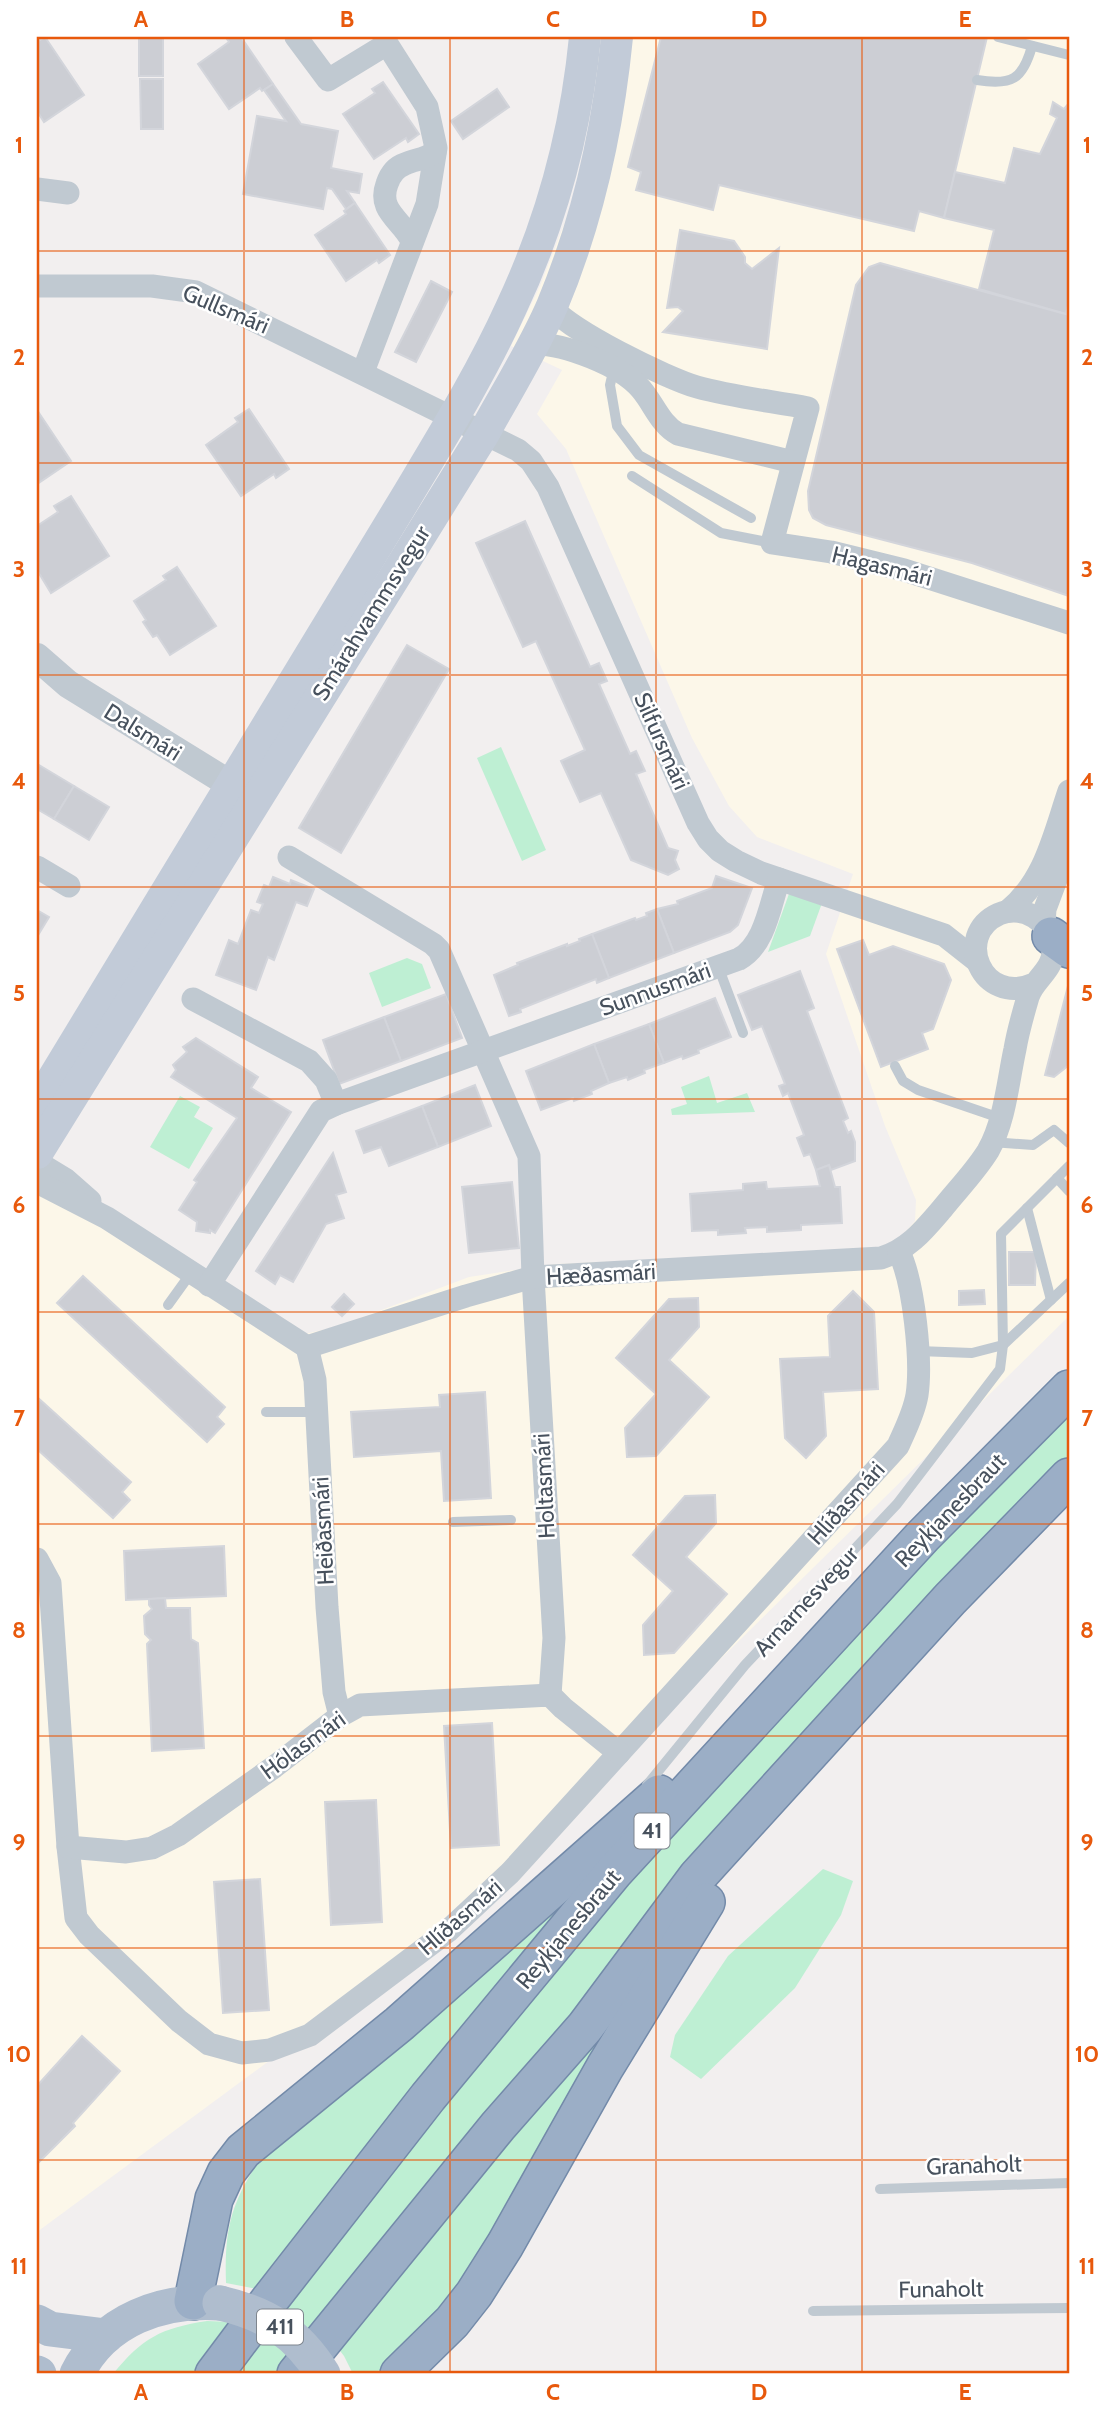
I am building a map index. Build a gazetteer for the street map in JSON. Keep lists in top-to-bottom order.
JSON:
{
  "streets": {
    "highway": ["Reykjanesbraut", "41"],
    "main road": ["Smárahvammsvegur", "411"],
    "street": [
      "Gullsmári",
      "Hagasmári",
      "Dalsmári",
      "Silfursmári",
      "Sunnusmári",
      "Hæðasmári",
      "Holtasmári",
      "Hlíðasmári",
      "Heiðasmári",
      "Hólasmári"
    ],
    "lane": ["Arnarnesvegur", "Granaholt", "Funaholt"]
  },
  "crossings": [
    ["Gullsmári", "Smárahvammsvegur"],
    ["Gullsmári", "Silfursmári"],
    ["Smárahvammsvegur", "Dalsmári"],
    ["Smárahvammsvegur", "Silfursmári"],
    ["Silfursmári", "Sunnusmári"],
    ["Silfursmári", "Hæðasmári"],
    ["Hæðasmári", "Holtasmári"],
    ["Hæðasmári", "Hlíðasmári"],
    ["Hæðasmári", "Heiðasmári"],
    ["Holtasmári", "Hólasmári"],
    ["Hlíðasmári", "Hólasmári"],
    ["Heiðasmári", "Hólasmári"]
  ],
  "grid": {
    "columns": [
      "A",
      "B",
      "C",
      "D",
      "E"
    ],
    "rows": [
      "1",
      "2",
      "3",
      "4",
      "5",
      "6",
      "7",
      "8",
      "9",
      "10",
      "11"
    ]
  }
}
